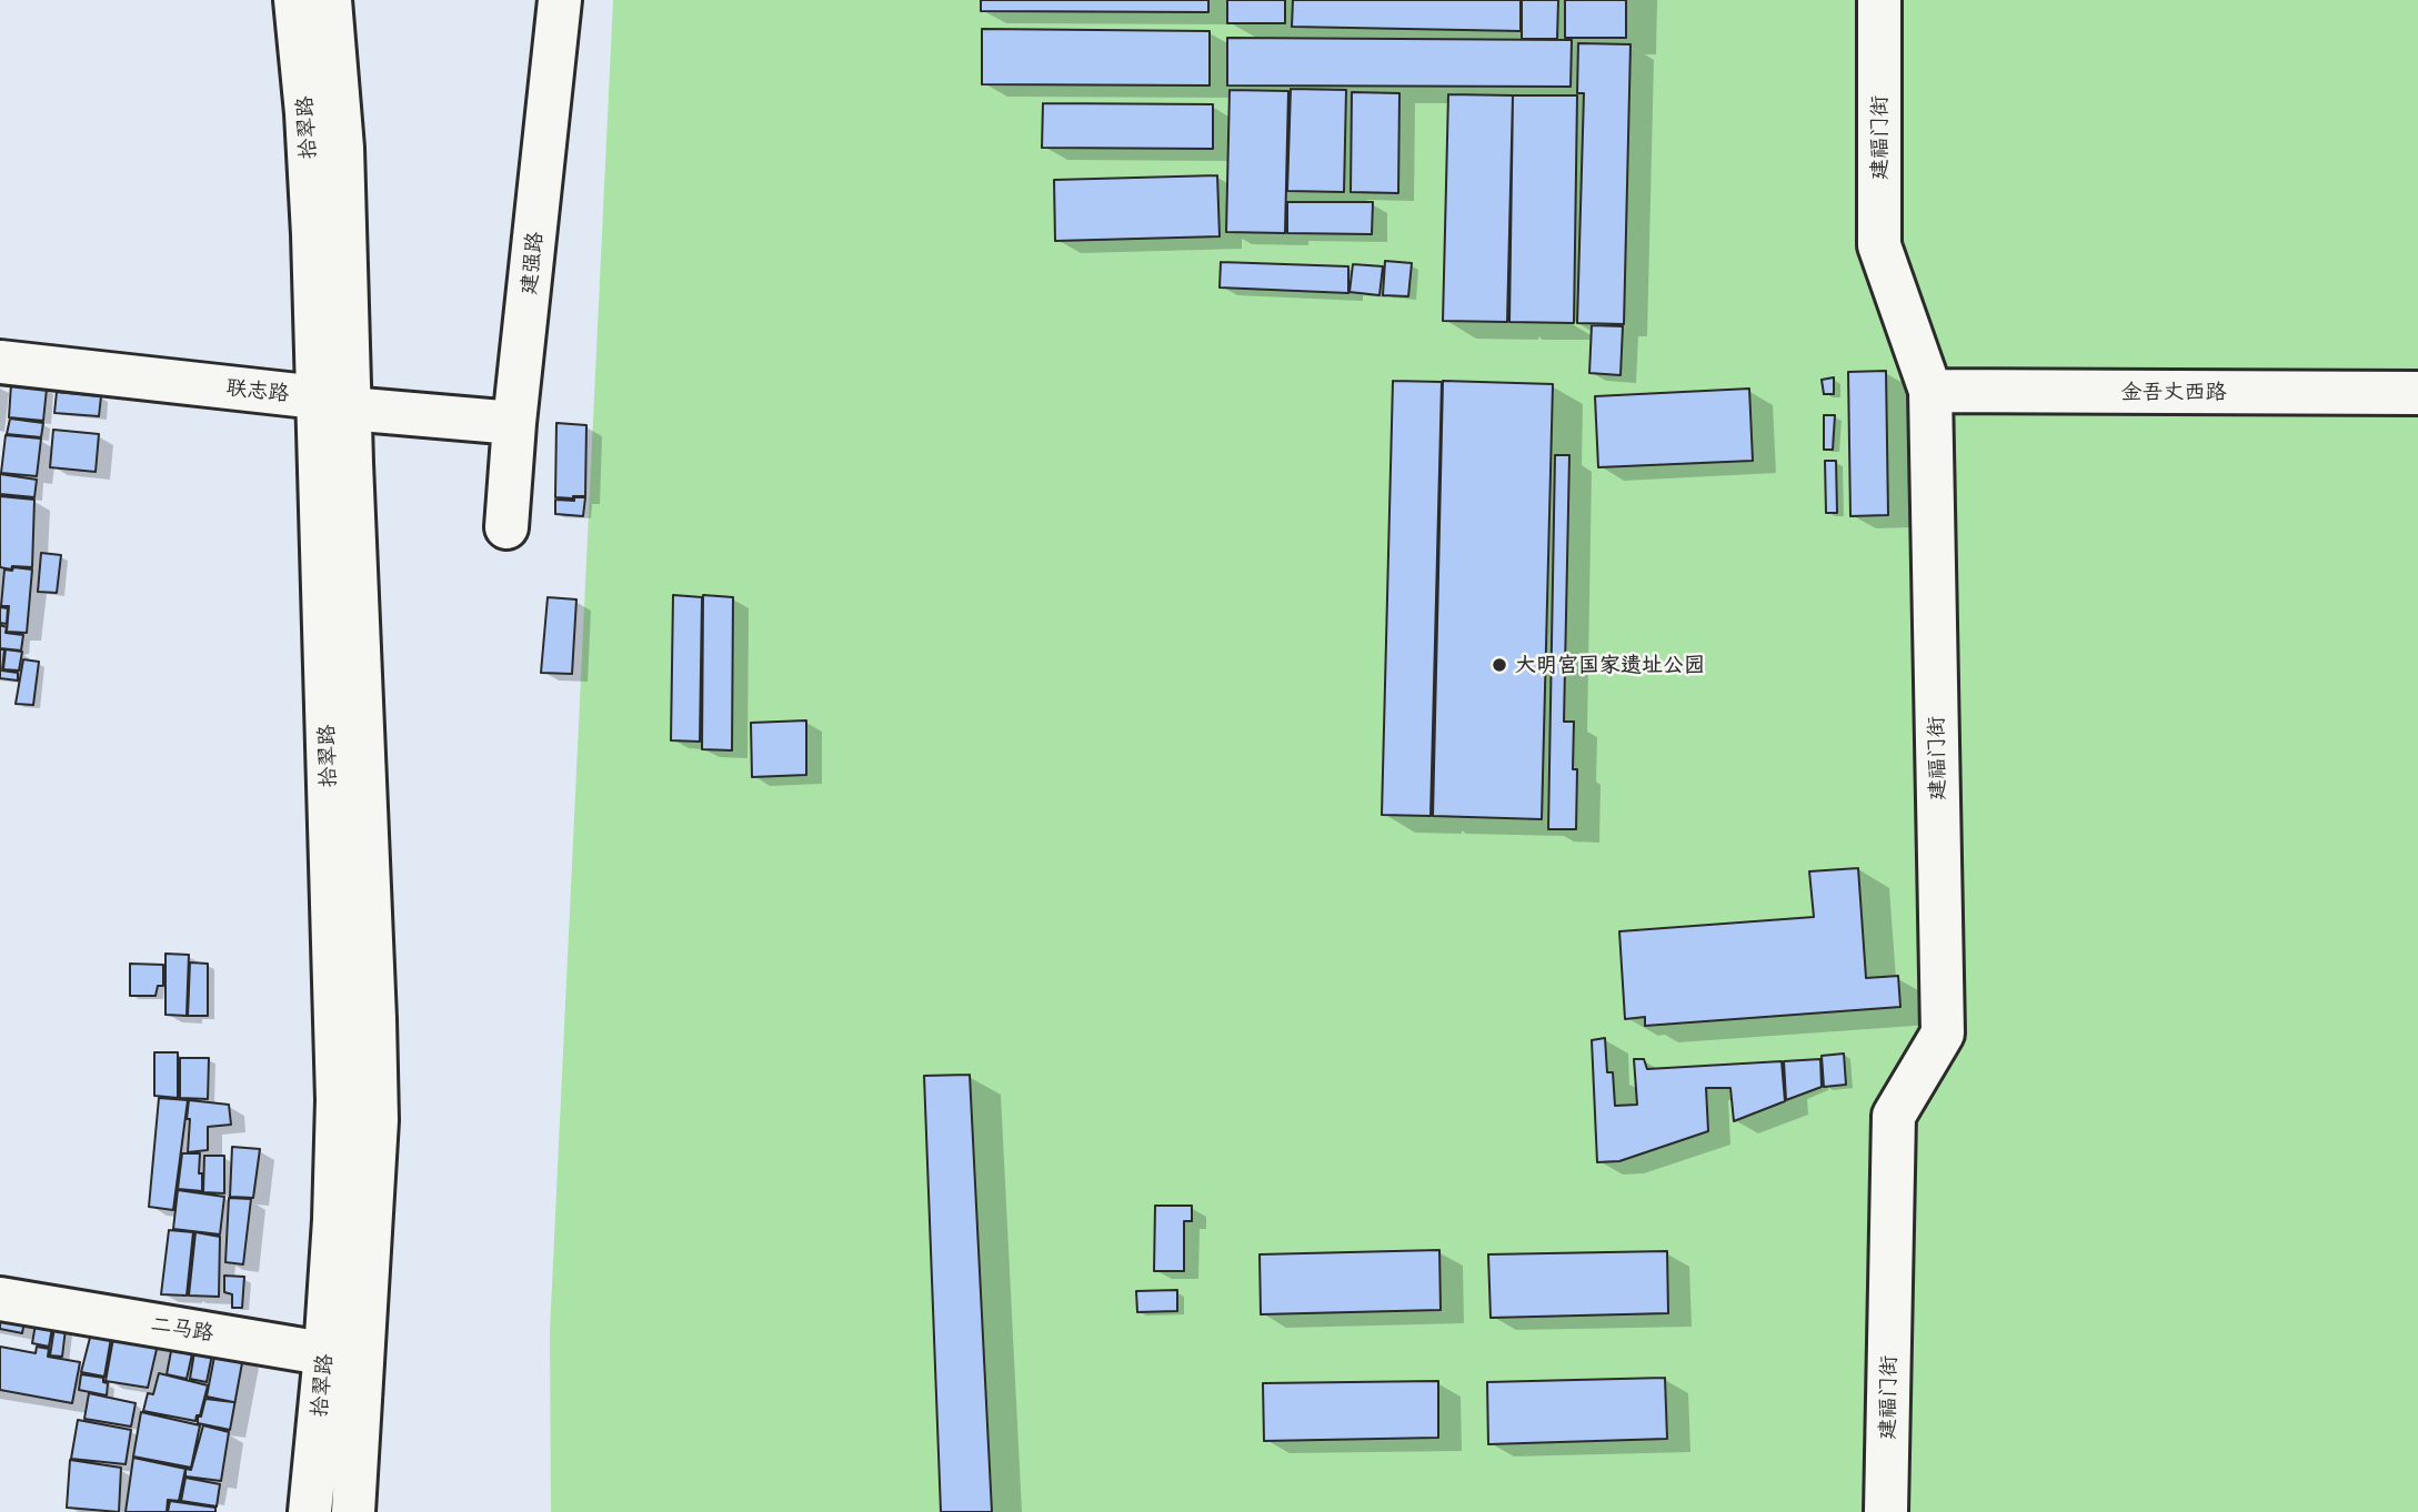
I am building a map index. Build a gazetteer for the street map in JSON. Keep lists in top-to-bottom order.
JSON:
{
  "streets": {
    "street": [
      "拾翠路",
      "建福门街",
      "建强路",
      "联志路",
      "金吾丈西路",
      "二马路"
    ]
  },
  "crossings": [
    ["拾翠路", "联志路"],
    ["拾翠路", "二马路"],
    ["建福门街", "金吾丈西路"],
    ["建强路", "联志路"]
  ],
  "places": ["大明宫国家遗址公园"]
}
